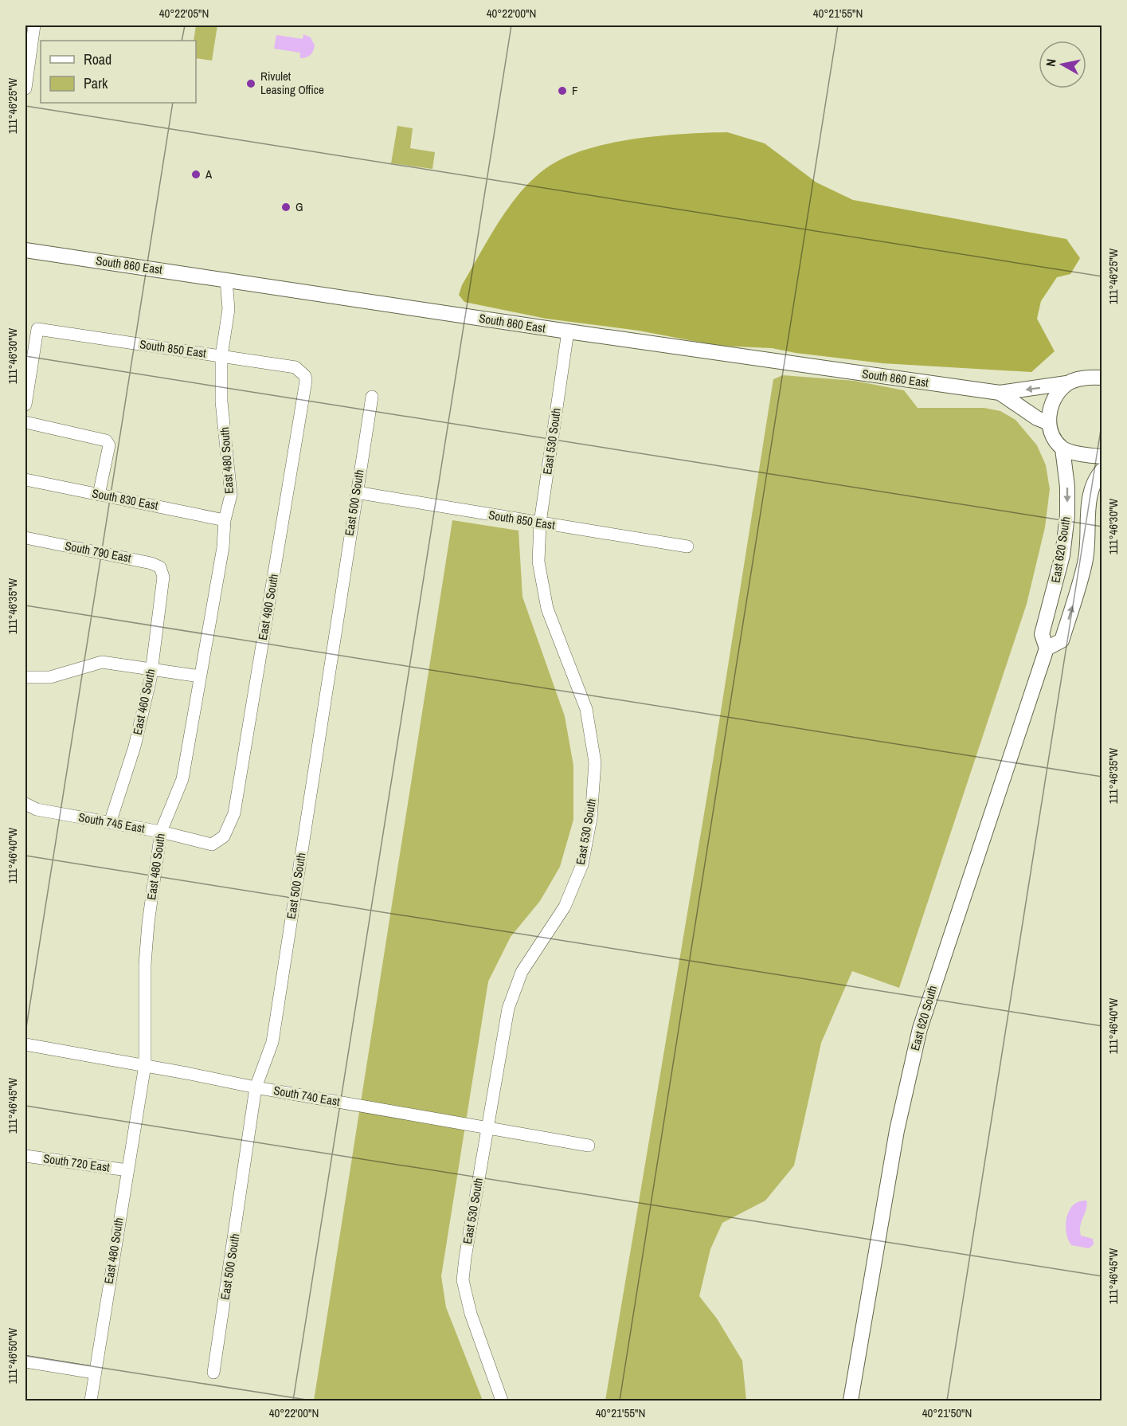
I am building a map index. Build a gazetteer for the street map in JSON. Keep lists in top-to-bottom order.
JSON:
{
  "streets": {
    "street": [
      "South 860 East",
      "South 850 East",
      "East 530 South",
      "East 480 South",
      "South 830 East",
      "East 500 South",
      "East 620 South",
      "South 790 East",
      "East 490 South",
      "East 460 South",
      "South 745 East",
      "South 740 East",
      "South 720 East"
    ]
  },
  "crossings": [
    ["South 860 East", "East 530 South"],
    ["South 860 East", "East 480 South"],
    ["South 850 East", "East 530 South"],
    ["South 850 East", "East 480 South"],
    ["South 850 East", "East 500 South"],
    ["South 850 East", "East 490 South"],
    ["East 530 South", "South 740 East"],
    ["East 480 South", "South 830 East"],
    ["East 480 South", "South 745 East"],
    ["East 480 South", "South 740 East"],
    ["East 480 South", "South 720 East"],
    ["East 500 South", "South 740 East"],
    ["South 790 East", "East 460 South"],
    ["East 490 South", "South 745 East"],
    ["East 460 South", "South 745 East"]
  ],
  "places": [
    "Rivulet Leasing Office",
    "F",
    "A",
    "G"
  ],
  "legend": ["Road", "Park"],
  "north": "left",
  "coordinates": [
    "40°22'05\"N",
    "40°22'00\"N",
    "40°21'55\"N",
    "111°46'25\"W",
    "111°46'30\"W",
    "111°46'35\"W",
    "111°46'40\"W",
    "111°46'45\"W",
    "111°46'50\"W",
    "40°21'50\"N"
  ]
}
